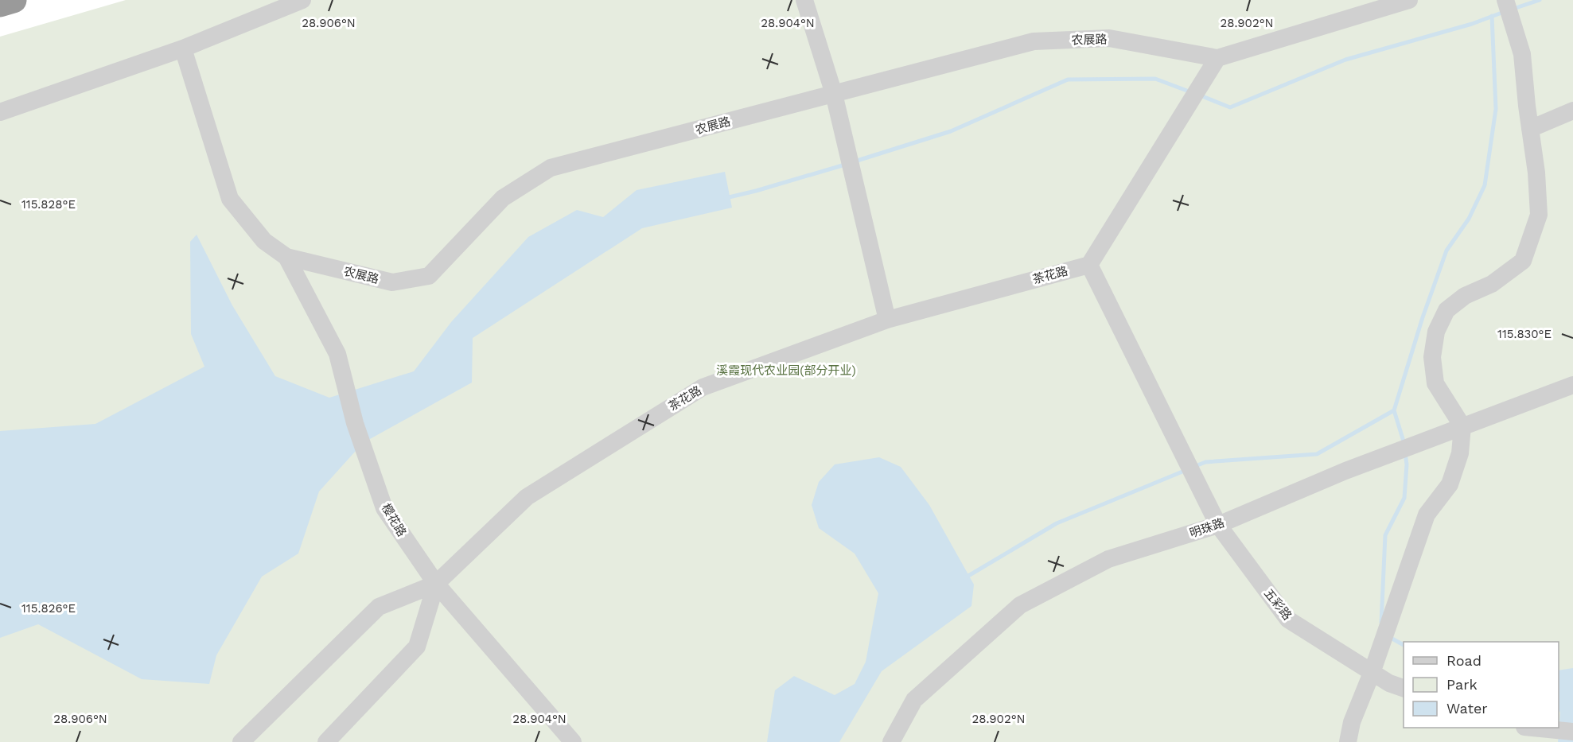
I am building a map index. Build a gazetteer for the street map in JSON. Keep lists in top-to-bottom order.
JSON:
{
  "streets": {
    "street": [
      "农展路",
      "茶花路",
      "樱花路",
      "明珠路",
      "五彩路"
    ]
  },
  "crossings": [
    ["农展路", "樱花路"],
    ["茶花路", "樱花路"],
    ["茶花路", "五彩路"],
    ["明珠路", "五彩路"]
  ],
  "parks": ["溪霞现代农业园(部分开业)"],
  "legend": ["Road", "Park", "Water"],
  "coordinates": [
    "28.906°N",
    "28.904°N",
    "28.902°N",
    "115.828°E",
    "115.830°E",
    "115.826°E"
  ]
}
